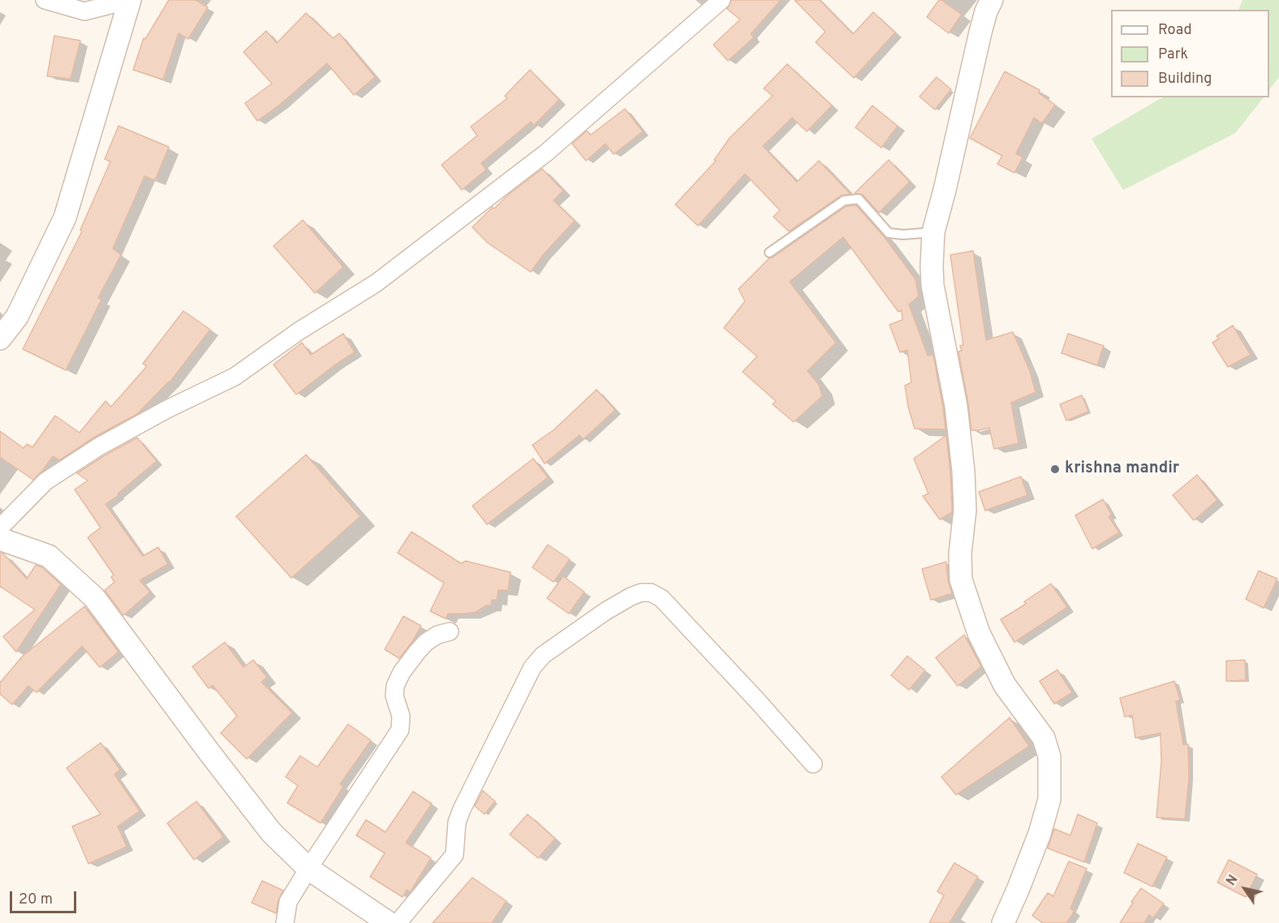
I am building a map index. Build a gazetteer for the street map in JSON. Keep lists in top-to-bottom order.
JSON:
{
  "places": ["krishna mandir"],
  "legend": ["Road", "Park", "Building"],
  "scale_bar": "20 m",
  "north": "top left"
}
